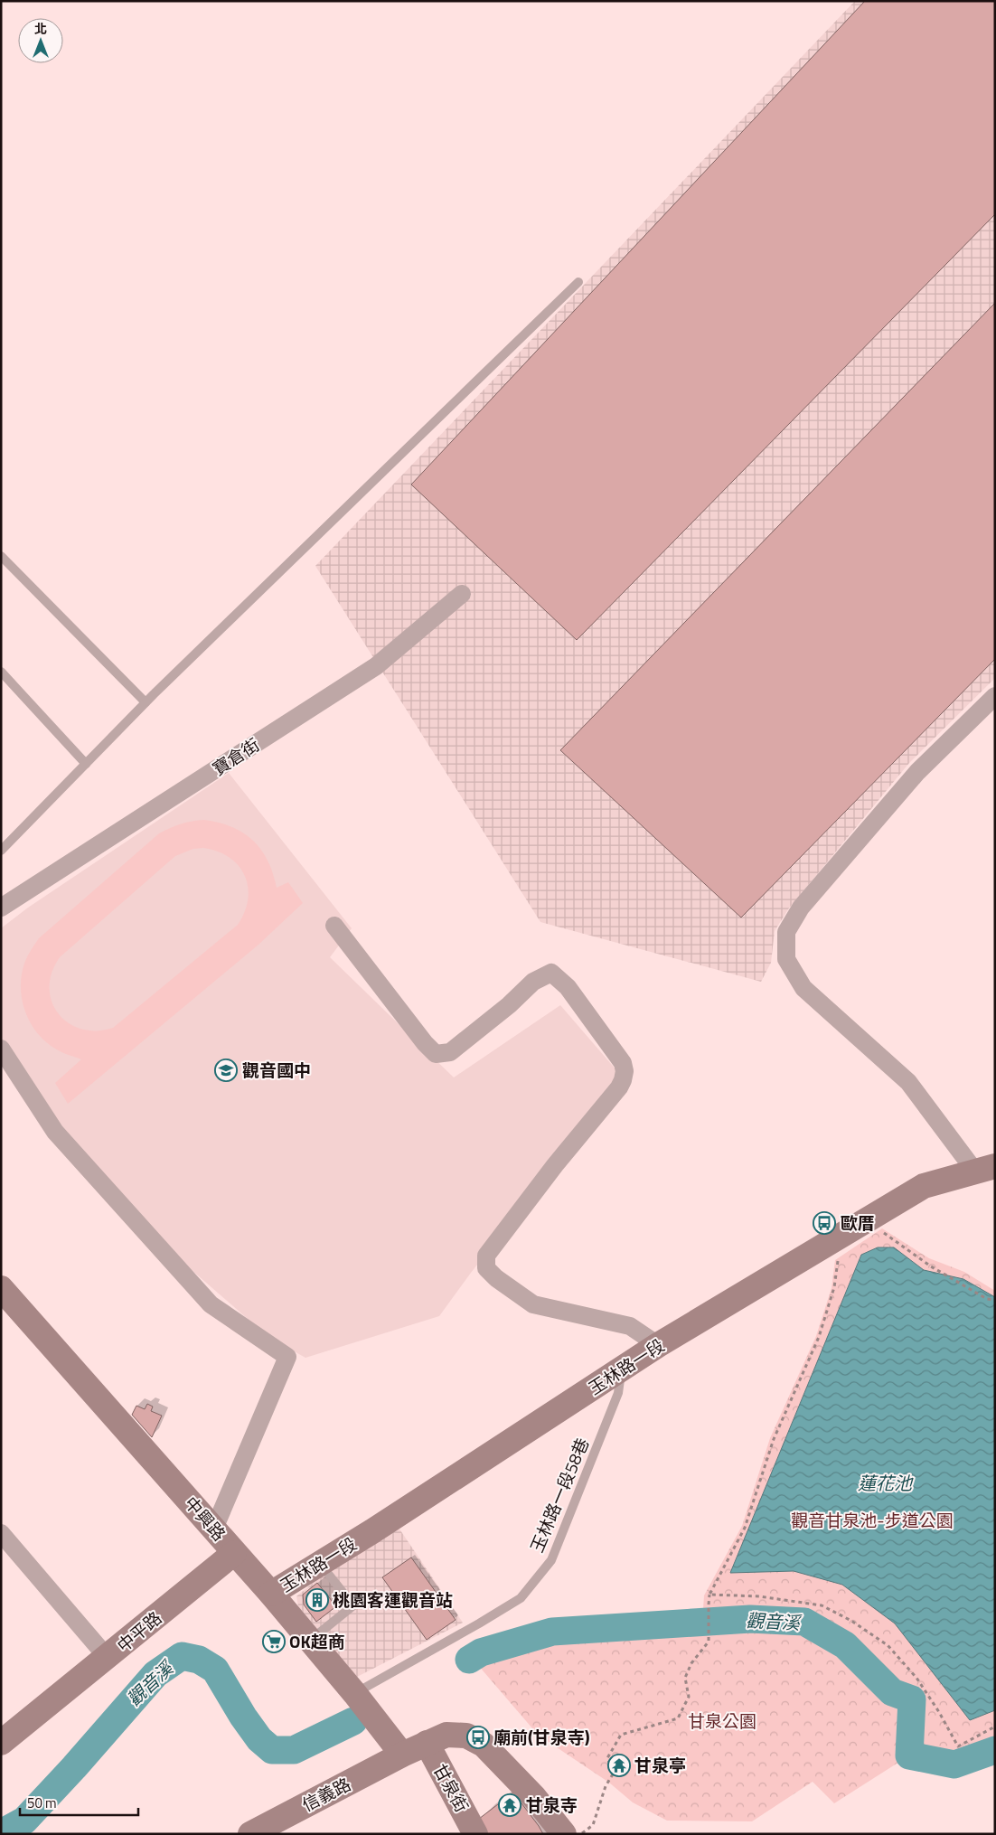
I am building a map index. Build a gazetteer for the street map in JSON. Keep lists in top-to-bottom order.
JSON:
{
  "streets": {
    "street": [
      "寶倉街",
      "玉林路一段",
      "中興路",
      "中平路",
      "甘泉街",
      "信義路"
    ],
    "lane": ["玉林路一段58巷"]
  },
  "crossings": [
    ["玉林路一段", "玉林路一段58巷"],
    ["玉林路一段", "中興路"],
    ["玉林路一段58巷", "中興路"],
    ["中興路", "中平路"],
    ["中興路", "甘泉街"],
    ["中興路", "信義路"],
    ["甘泉街", "信義路"]
  ],
  "water": ["蓮花池", "觀音溪"],
  "parks": ["觀音甘泉池-步道公園", "甘泉公園"],
  "places": {
    "school or university": ["觀音國中"],
    "bus stop": ["歐厝", "廟前(甘泉寺)"],
    "building": ["桃園客運觀音站"],
    "supermarket": ["OK超商"],
    "temple": ["甘泉亭", "甘泉寺"]
  },
  "scale_bar": "50 m",
  "north": "top"
}
